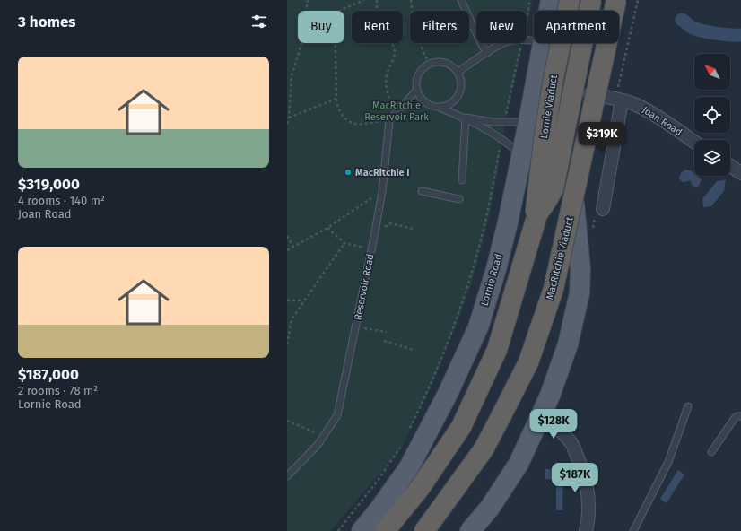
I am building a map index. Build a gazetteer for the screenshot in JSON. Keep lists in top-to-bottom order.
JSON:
{
  "streets": {
    "highway": ["Lornie Viaduct", "MacRitchie Viaduct"],
    "main road": ["Lornie Road"],
    "street": ["Joan Road"],
    "lane": ["Reservoir Road"]
  },
  "parks": ["MacRitchie Reservoir Park"],
  "places": ["MacRitchie I"],
  "north": "top left",
  "page": {
    "heading": "3 homes",
    "chip": [
      "Buy",
      "Rent",
      "Filters",
      "New",
      "Apartment"
    ],
    "list": [
      {
        "name": "$319,000",
        "note": "4 rooms · 140 m² · Joan Road"
      },
      {
        "name": "$187,000",
        "note": "2 rooms · 78 m² · Lornie Road"
      }
    ],
    "price": ["$319K", "$128K", "$187K"]
  }
}
